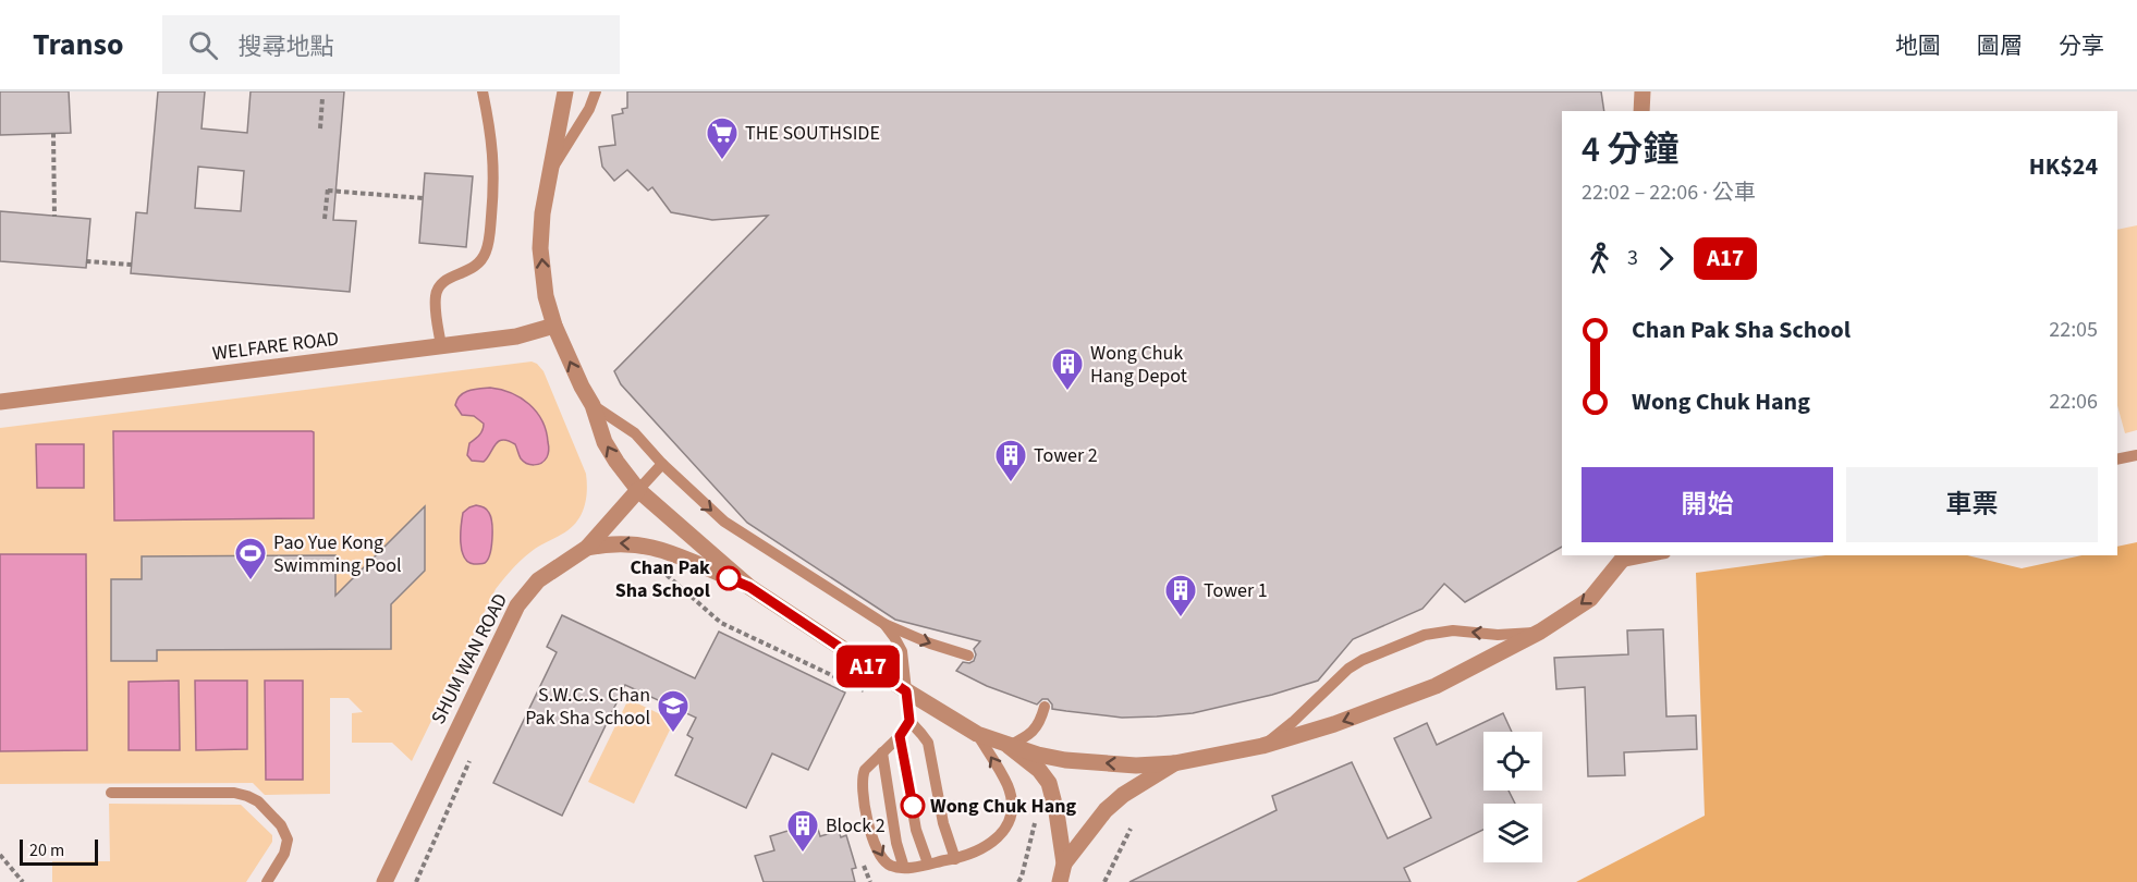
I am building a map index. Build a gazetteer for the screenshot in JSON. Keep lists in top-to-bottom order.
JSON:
{
  "streets": {
    "street": ["WELFARE ROAD", "SHUM WAN ROAD"]
  },
  "places": {
    "supermarket": ["THE SOUTHSIDE"],
    "building": [
      "Wong Chuk Hang Depot",
      "Tower 2",
      "Tower 1",
      "Block 2"
    ],
    "other": ["Chan Pak Sha School", "Wong Chuk Hang"],
    "sports": ["Pao Yue Kong Swimming Pool"],
    "school or university": ["S.W.C.S. Chan Pak Sha School"]
  },
  "lines": ["bus line A17"],
  "scale_bar": "20 m",
  "page": {
    "header": "Transo",
    "search": "搜尋地點",
    "nav": ["地圖", "圖層", "分享"],
    "on_map": "A17",
    "heading": ["4 分鐘", "22:02 – 22:06 · 公車", "HK$24"],
    "legs": ["3", "A17"],
    "list": [
      {
        "name": "Chan Pak Sha School",
        "value": "22:05"
      },
      {
        "name": "Wong Chuk Hang",
        "value": "22:06"
      }
    ],
    "buttons": ["開始", "車票"],
    "scale": "20 m"
  }
}
